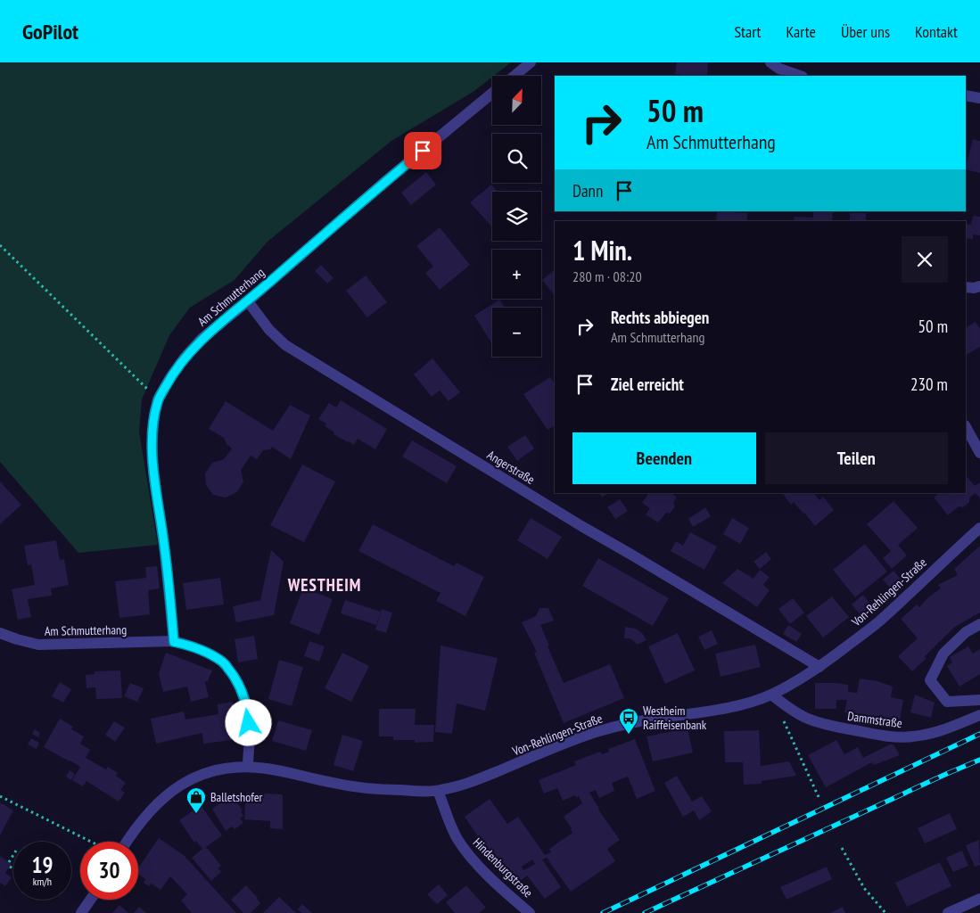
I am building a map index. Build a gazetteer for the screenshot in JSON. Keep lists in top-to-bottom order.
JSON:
{
  "streets": {
    "street": [
      "Am Schmutterhang",
      "Angerstraße",
      "Von-Rehlingen-Straße",
      "Dammstraße",
      "Hindenburgstraße"
    ]
  },
  "crossings": [
    ["Am Schmutterhang", "Angerstraße"],
    ["Am Schmutterhang", "Von-Rehlingen-Straße"],
    ["Angerstraße", "Von-Rehlingen-Straße"],
    ["Von-Rehlingen-Straße", "Dammstraße"],
    ["Von-Rehlingen-Straße", "Hindenburgstraße"]
  ],
  "districts": ["WESTHEIM"],
  "places": {
    "bus stop": ["Westheim Raiffeisenbank"],
    "shop": ["Balletshofer"]
  },
  "north": "top right",
  "page": {
    "header": "GoPilot",
    "nav": [
      "Start",
      "Karte",
      "Über uns",
      "Kontakt"
    ],
    "map_buttons": ["+", "−"],
    "turn": ["50 m", "Am Schmutterhang"],
    "then": "Dann",
    "heading": ["1 Min.", "280 m · 08:20"],
    "list": [
      {
        "name": "Rechts abbiegen",
        "note": "Am Schmutterhang",
        "value": "50 m"
      },
      {
        "name": "Ziel erreicht",
        "value": "230 m"
      }
    ],
    "buttons": ["Beenden", "Teilen"],
    "speed": "19 km/h",
    "limit": "30"
  }
}
